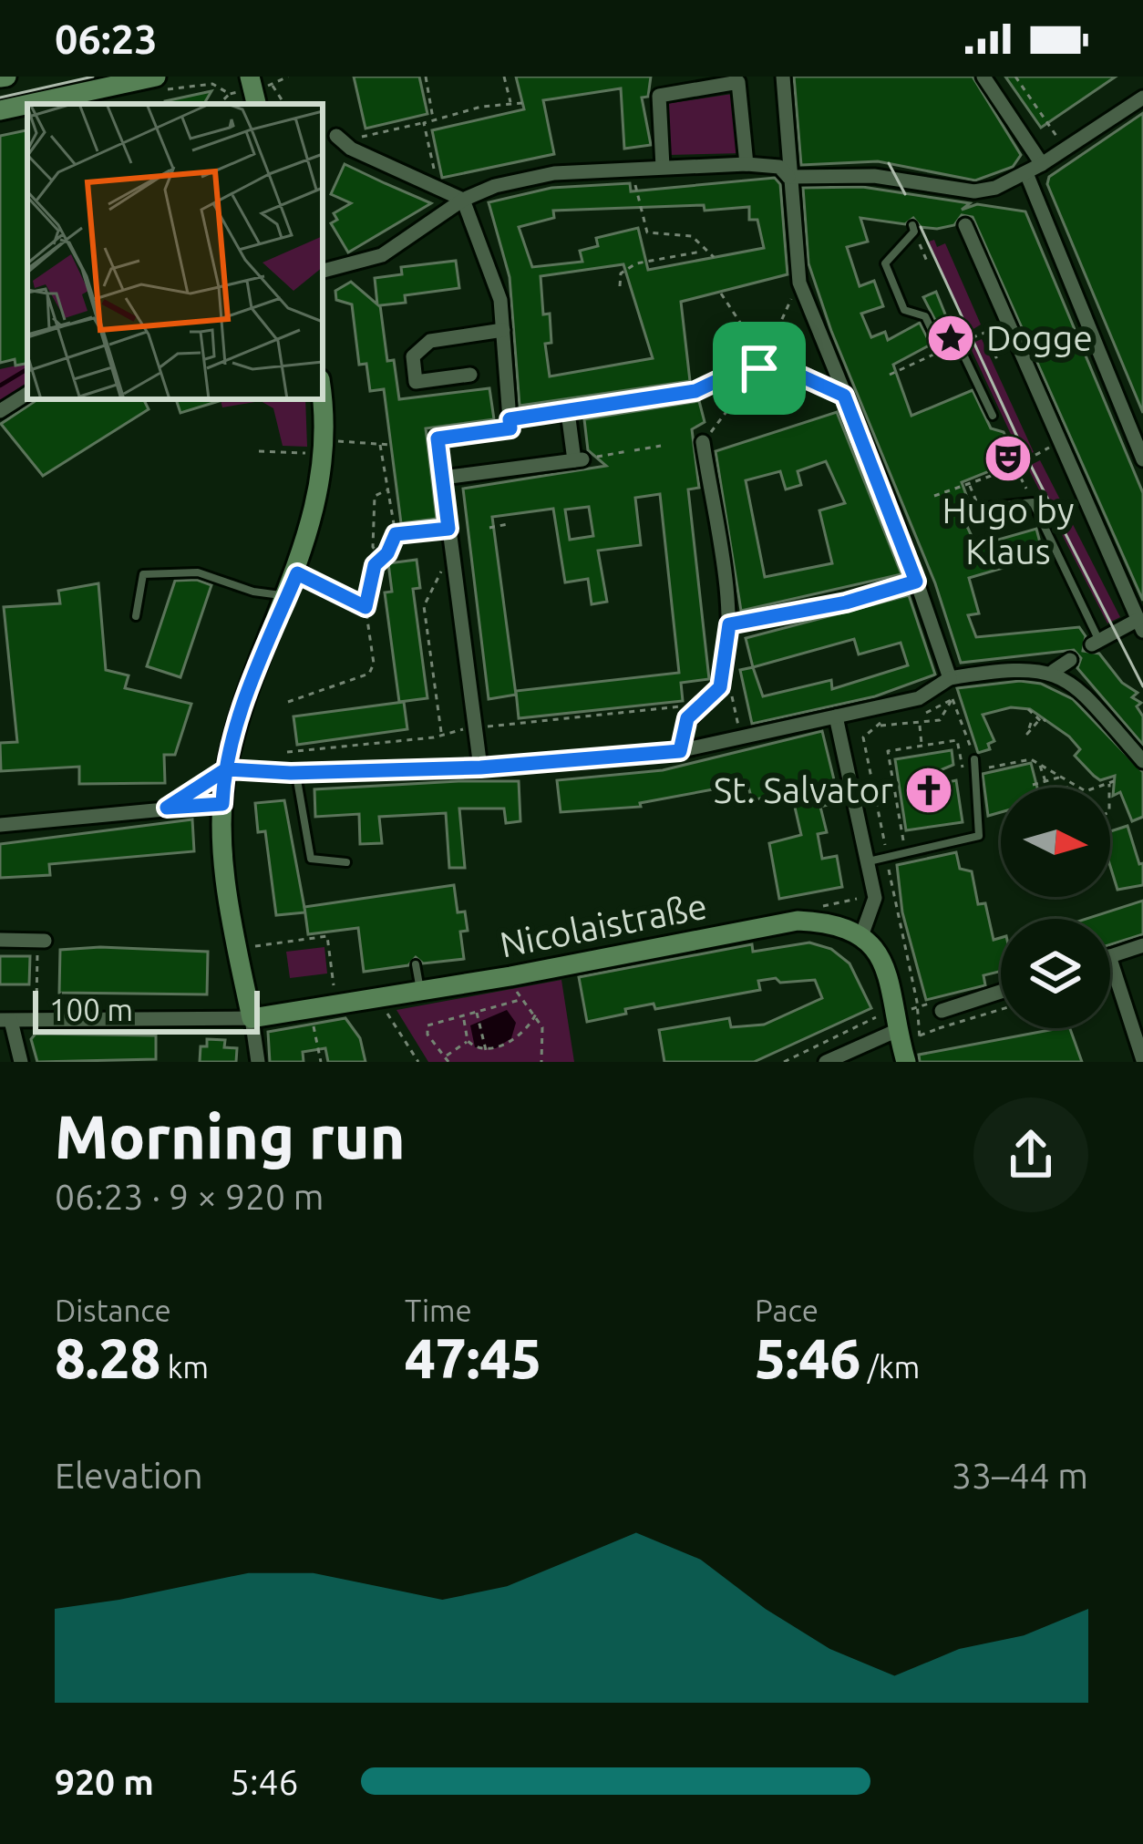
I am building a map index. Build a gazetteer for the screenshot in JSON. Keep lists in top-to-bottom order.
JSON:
{
  "streets": {
    "main road": ["Nicolaistraße"]
  },
  "places": {
    "place": ["Dogge"],
    "theatre": ["Hugo by Klaus"],
    "church": ["St. Salvator"]
  },
  "scale_bar": "100 m",
  "north": "right",
  "page": {
    "status": "06:23",
    "scale": "100 m",
    "heading": ["Morning run", "06:23 · 9 × 920 m"],
    "stats": [
      ["Distance", "8.28 km"],
      ["Time", "47:45"],
      ["Pace", "5:46 /km"]
    ],
    "chart": ["Elevation", "33–44 m"],
    "list": [
      {
        "name": "920 m",
        "note": "5:46"
      }
    ]
  }
}
